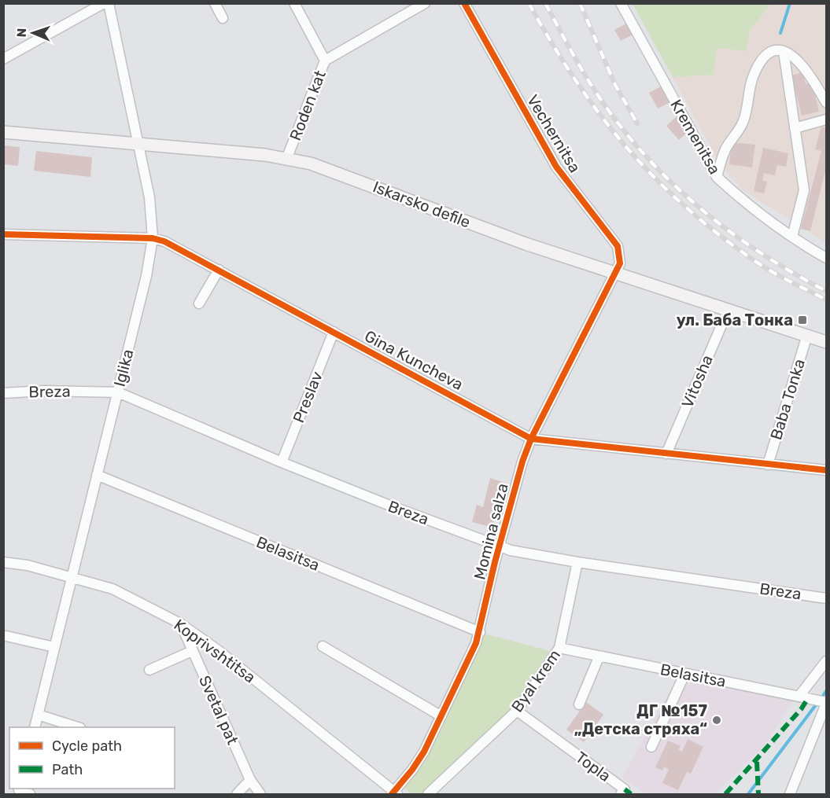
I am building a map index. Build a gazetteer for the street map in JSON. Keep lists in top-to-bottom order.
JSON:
{
  "streets": {
    "main road": ["Iskarsko defile"],
    "street": [
      "Roden kat",
      "Vechernitsa",
      "Kremenitsa",
      "Gina Kuncheva",
      "Iglika",
      "Vitosha",
      "Breza",
      "Preslav",
      "Baba Tonka",
      "Momina salza",
      "Belasitsa",
      "Koprivshtitsa",
      "Byal krem",
      "Svetal pat",
      "Topla"
    ]
  },
  "crossings": [
    ["Roden kat", "Iskarsko defile"],
    ["Vechernitsa", "Iskarsko defile"],
    ["Vechernitsa", "Momina salza"],
    ["Iskarsko defile", "Iglika"],
    ["Iskarsko defile", "Vitosha"],
    ["Iskarsko defile", "Baba Tonka"],
    ["Iskarsko defile", "Momina salza"],
    ["Gina Kuncheva", "Iglika"],
    ["Gina Kuncheva", "Vitosha"],
    ["Gina Kuncheva", "Preslav"],
    ["Gina Kuncheva", "Baba Tonka"],
    ["Gina Kuncheva", "Momina salza"],
    ["Iglika", "Breza"],
    ["Iglika", "Belasitsa"],
    ["Iglika", "Koprivshtitsa"],
    ["Breza", "Preslav"],
    ["Breza", "Momina salza"],
    ["Breza", "Byal krem"],
    ["Momina salza", "Belasitsa"],
    ["Momina salza", "Koprivshtitsa"],
    ["Belasitsa", "Byal krem"],
    ["Koprivshtitsa", "Svetal pat"],
    ["Byal krem", "Topla"]
  ],
  "places": {
    "transit": ["ул. Баба Тонка"],
    "other": ["ДГ №157 „Детска стряха“"]
  },
  "legend": ["Cycle path", "Path"],
  "north": "left"
}
